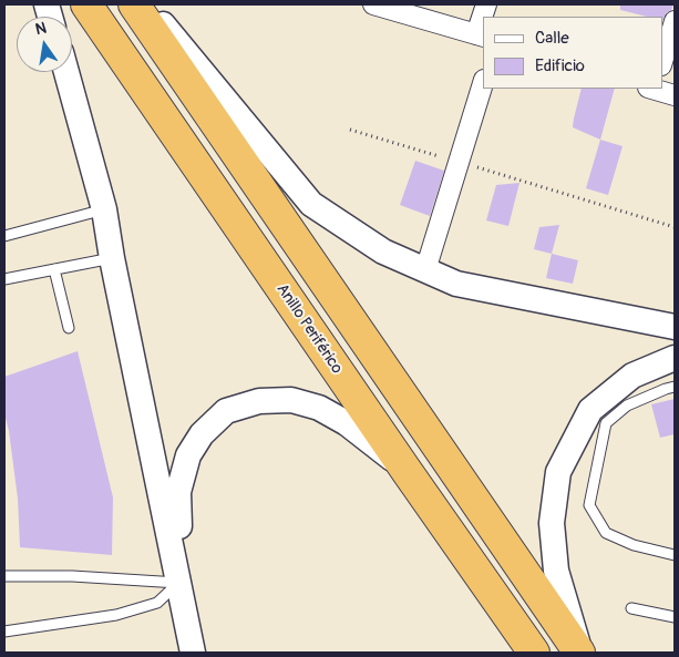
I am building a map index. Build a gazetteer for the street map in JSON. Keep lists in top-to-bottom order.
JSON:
{
  "streets": {
    "highway": ["Anillo Periférico"]
  },
  "legend": ["Calle", "Edificio"],
  "north": "top"
}
